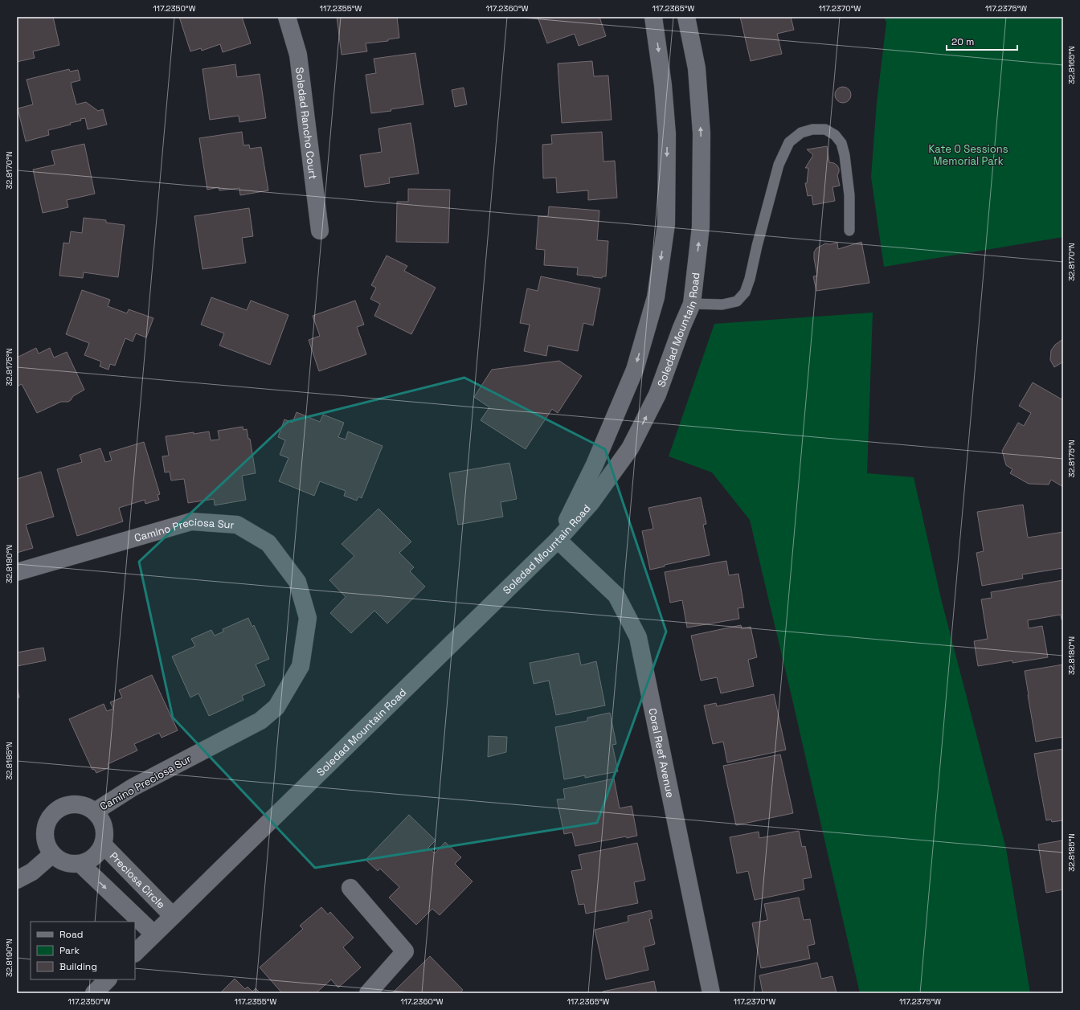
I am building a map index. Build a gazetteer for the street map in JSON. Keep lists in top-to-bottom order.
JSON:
{
  "streets": {
    "street": [
      "Soledad Rancho Court",
      "Soledad Mountain Road",
      "Camino Preciosa Sur",
      "Coral Reef Avenue",
      "Preciosa Circle"
    ]
  },
  "crossings": [
    ["Soledad Mountain Road", "Coral Reef Avenue"],
    ["Soledad Mountain Road", "Preciosa Circle"],
    ["Camino Preciosa Sur", "Preciosa Circle"]
  ],
  "parks": ["Kate O Sessions Memorial Park"],
  "legend": ["Road", "Park", "Building"],
  "scale_bar": "20 m",
  "coordinates": [
    "117.2350°W",
    "117.2355°W",
    "117.2360°W",
    "117.2365°W",
    "117.2370°W",
    "117.2375°W",
    "32.8165°N",
    "32.8170°N",
    "32.8175°N",
    "32.8180°N",
    "32.8185°N",
    "32.8190°N"
  ]
}
